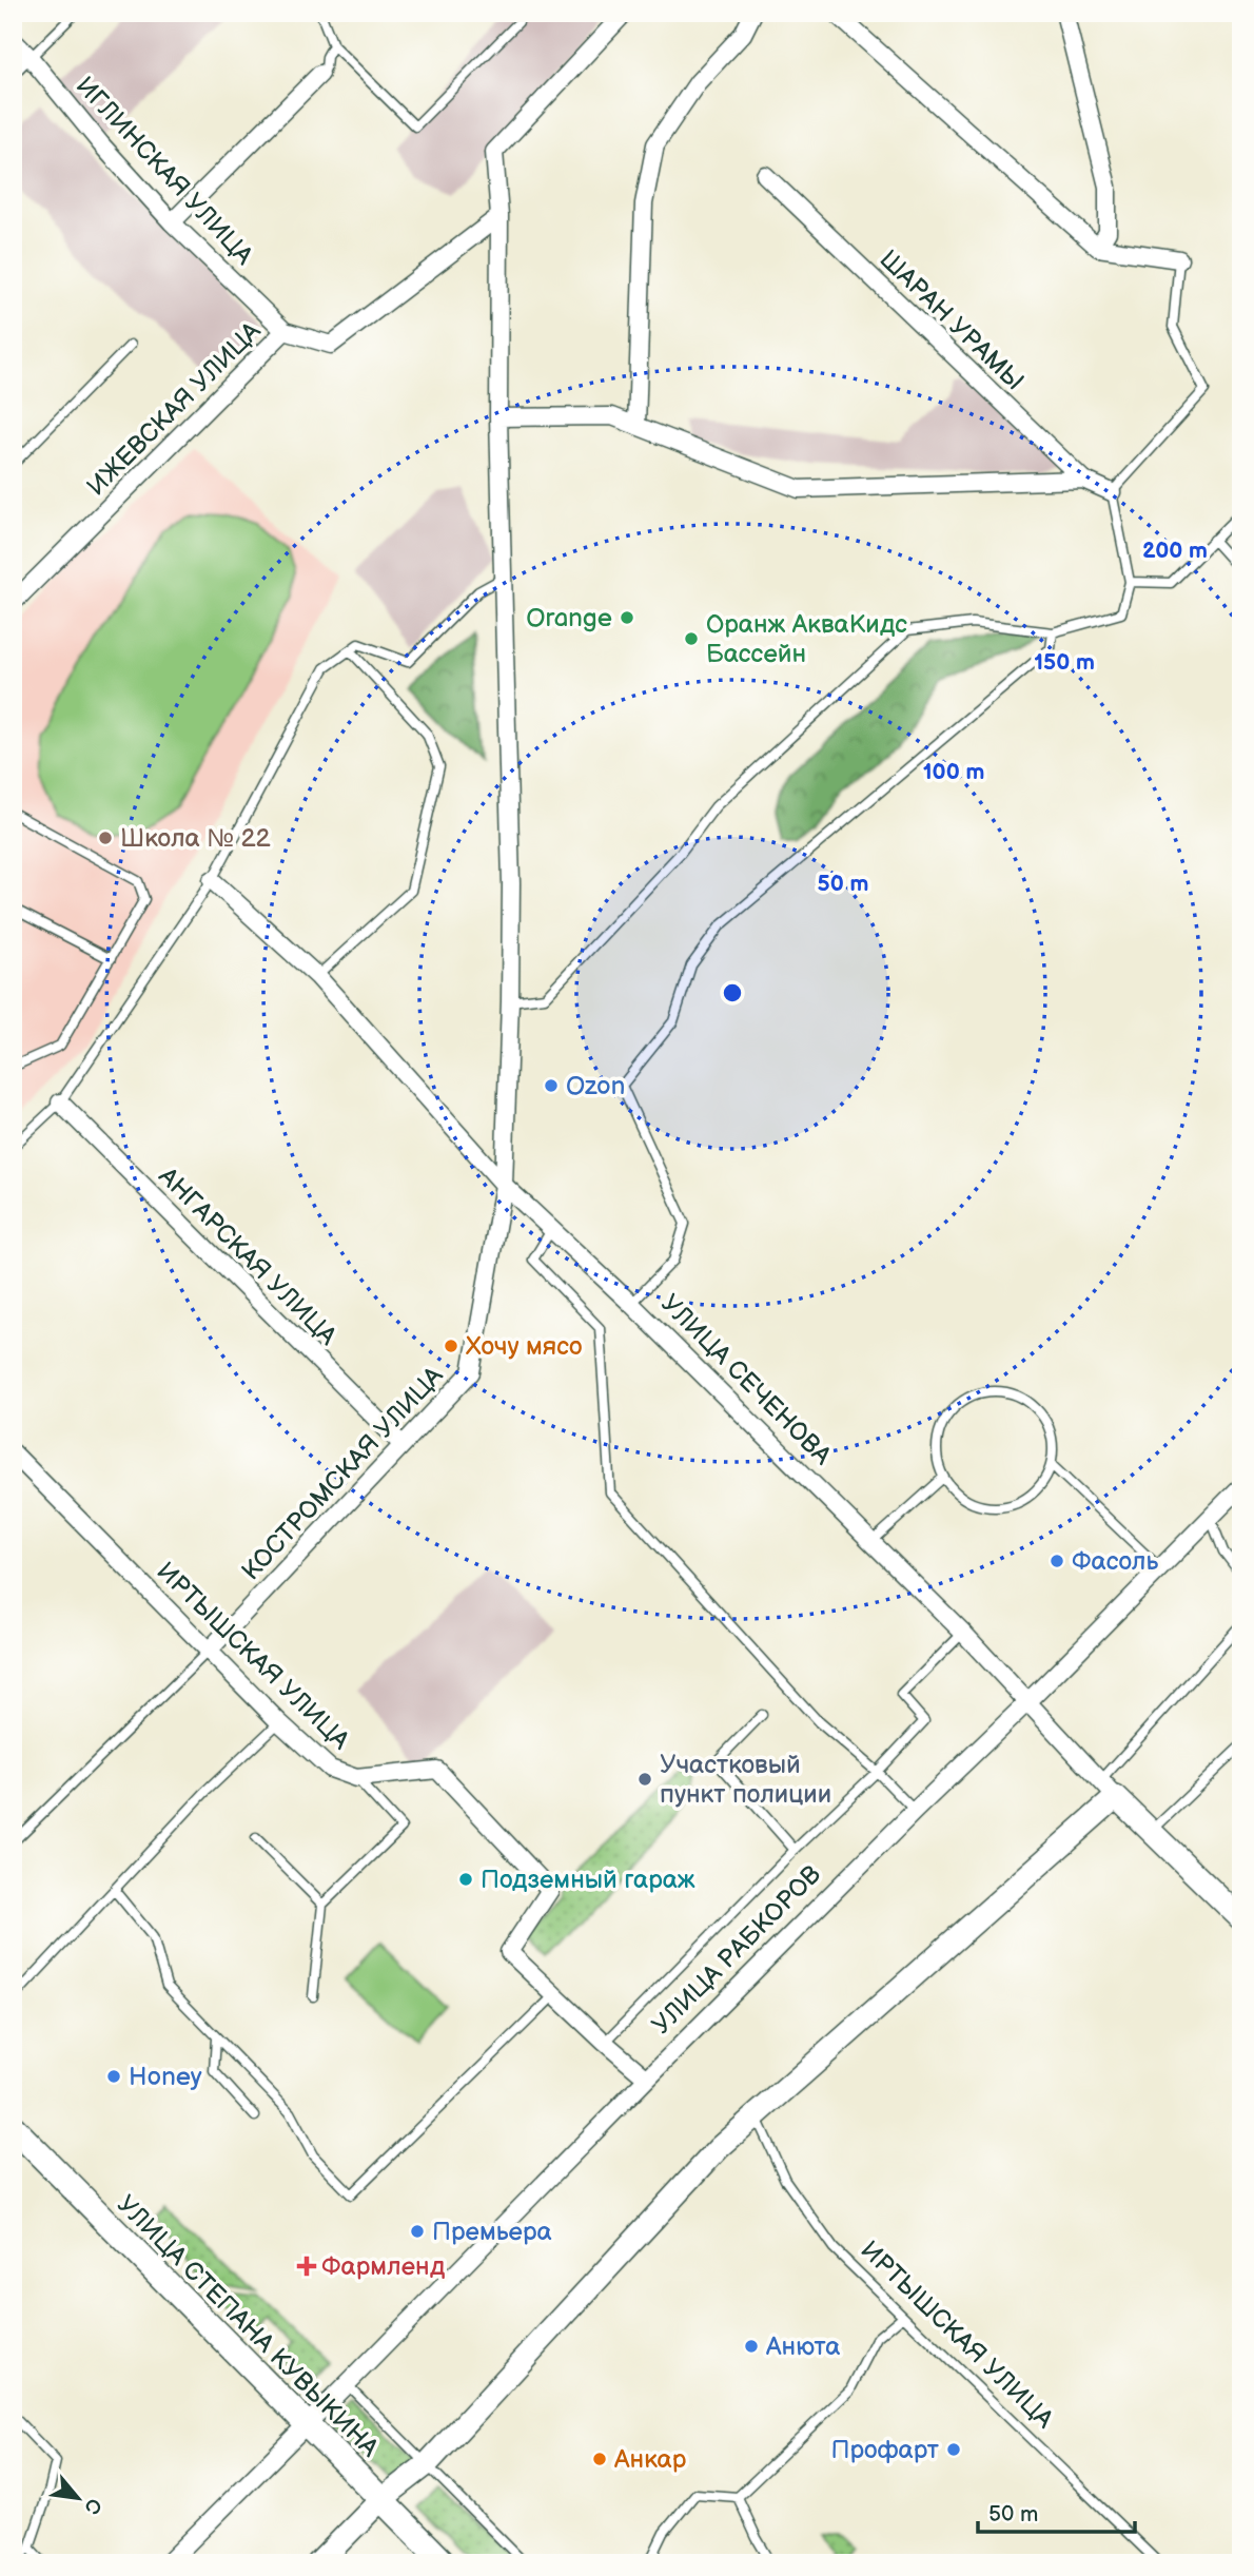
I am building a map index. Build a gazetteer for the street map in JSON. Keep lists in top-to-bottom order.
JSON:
{
  "streets": {
    "main road": ["УЛИЦА СТЕПАНА КУВЫКИНА"],
    "street": [
      "ИГЛИНСКАЯ УЛИЦА",
      "ШАРАН УРАМЫ",
      "ИЖЕВСКАЯ УЛИЦА",
      "АНГАРСКАЯ УЛИЦА",
      "УЛИЦА СЕЧЕНОВА",
      "КОСТРОМСКАЯ УЛИЦА",
      "ИРТЫШСКАЯ УЛИЦА",
      "УЛИЦА РАБКОРОВ"
    ]
  },
  "crossings": [
    ["ИГЛИНСКАЯ УЛИЦА", "ИЖЕВСКАЯ УЛИЦА"],
    ["ИЖЕВСКАЯ УЛИЦА", "КОСТРОМСКАЯ УЛИЦА"],
    ["АНГАРСКАЯ УЛИЦА", "КОСТРОМСКАЯ УЛИЦА"],
    ["УЛИЦА СЕЧЕНОВА", "КОСТРОМСКАЯ УЛИЦА"],
    ["УЛИЦА СЕЧЕНОВА", "УЛИЦА РАБКОРОВ"],
    ["КОСТРОМСКАЯ УЛИЦА", "ИРТЫШСКАЯ УЛИЦА"],
    ["ИРТЫШСКАЯ УЛИЦА", "УЛИЦА РАБКОРОВ"],
    ["УЛИЦА РАБКОРОВ", "УЛИЦА СТЕПАНА КУВЫКИНА"]
  ],
  "places": {
    "other": [
      "Orange",
      "Оранж АкваКидс Бассейн",
      "Школа № 22",
      "Ozon",
      "Хочу мясо",
      "Фасоль",
      "Участковый пункт полиции",
      "Подземный гараж",
      "Honey",
      "Премьера",
      "Анюта",
      "Профарт",
      "Анкар"
    ],
    "health": ["Фармленд"]
  },
  "scale_bar": "50 m",
  "north": "bottom right",
  "rings": [
    "200 m",
    "150 m",
    "100 m",
    "50 m"
  ]
}
